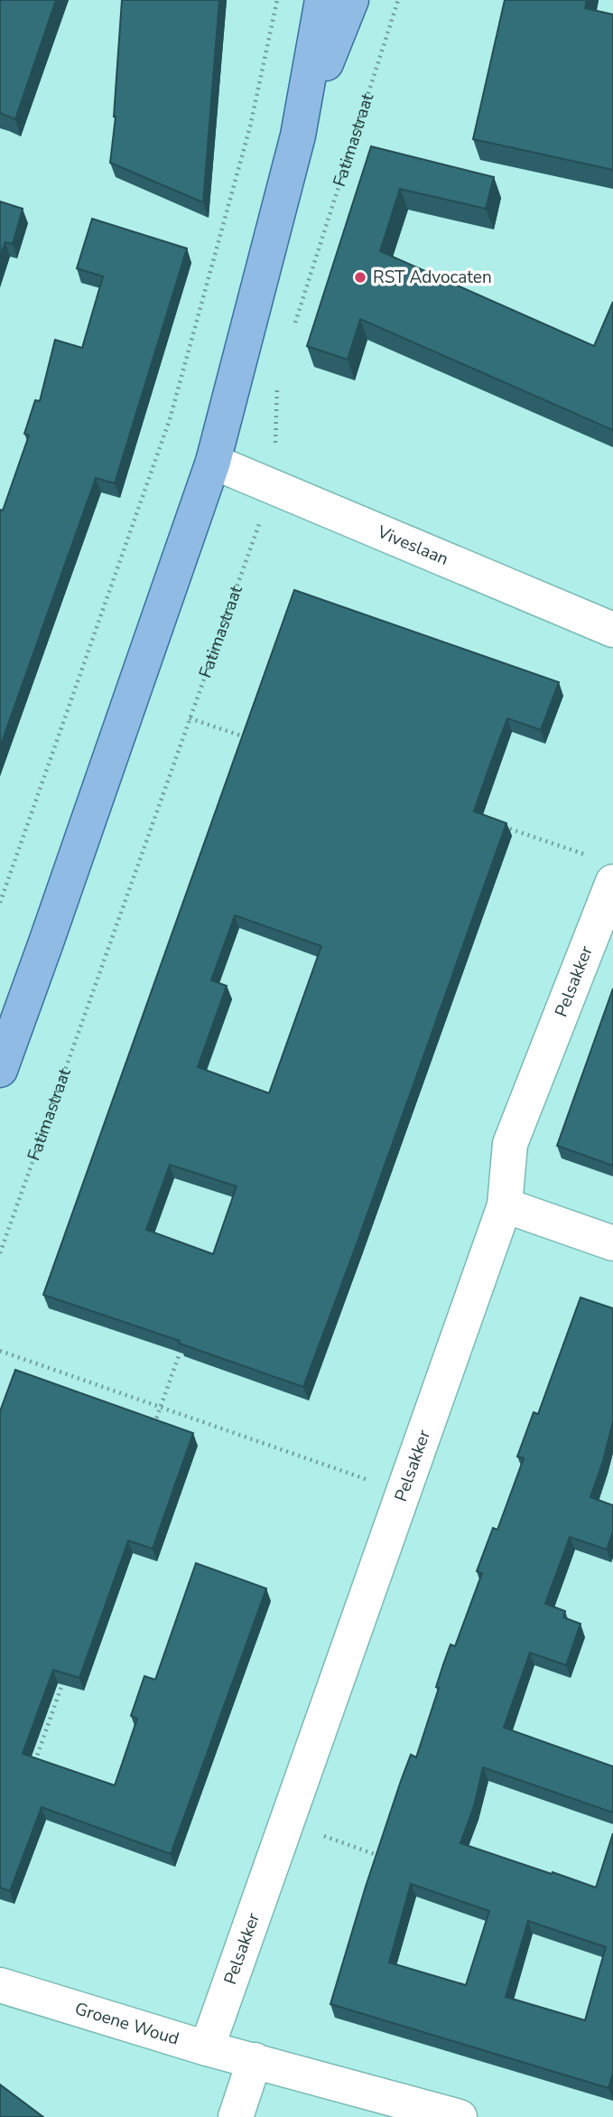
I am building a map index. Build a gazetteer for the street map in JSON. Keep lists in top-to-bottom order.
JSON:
{
  "streets": {
    "street": ["Viveslaan", "Pelsakker", "Groene Woud"],
    "path": ["Fatimastraat"]
  },
  "crossings": [
    ["Fatimastraat", "Viveslaan"],
    ["Pelsakker", "Groene Woud"]
  ],
  "places": ["RST Advocaten"]
}
